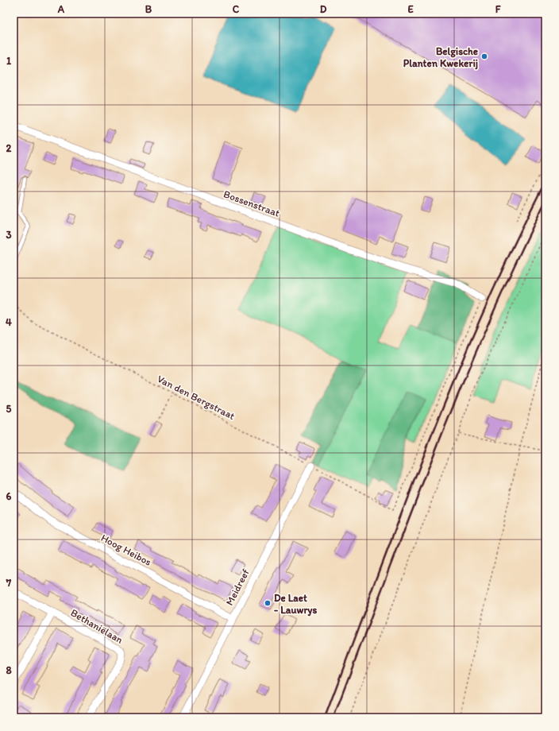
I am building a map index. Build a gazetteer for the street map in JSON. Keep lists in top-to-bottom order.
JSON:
{
  "streets": {
    "street": [
      "Bossenstraat",
      "Hoog Heibos",
      "Meidreef",
      "Bethaniëlaan"
    ],
    "path": ["Van den Bergstraat"]
  },
  "crossings": [
    ["Bossenstraat", "Van den Bergstraat"],
    ["Van den Bergstraat", "Meidreef"],
    ["Hoog Heibos", "Meidreef"]
  ],
  "places": ["Belgische Planten Kwekerij", "De Laet - Lauwrys"],
  "grid": {
    "columns": [
      "A",
      "B",
      "C",
      "D",
      "E",
      "F"
    ],
    "rows": [
      "1",
      "2",
      "3",
      "4",
      "5",
      "6",
      "7",
      "8"
    ]
  }
}
